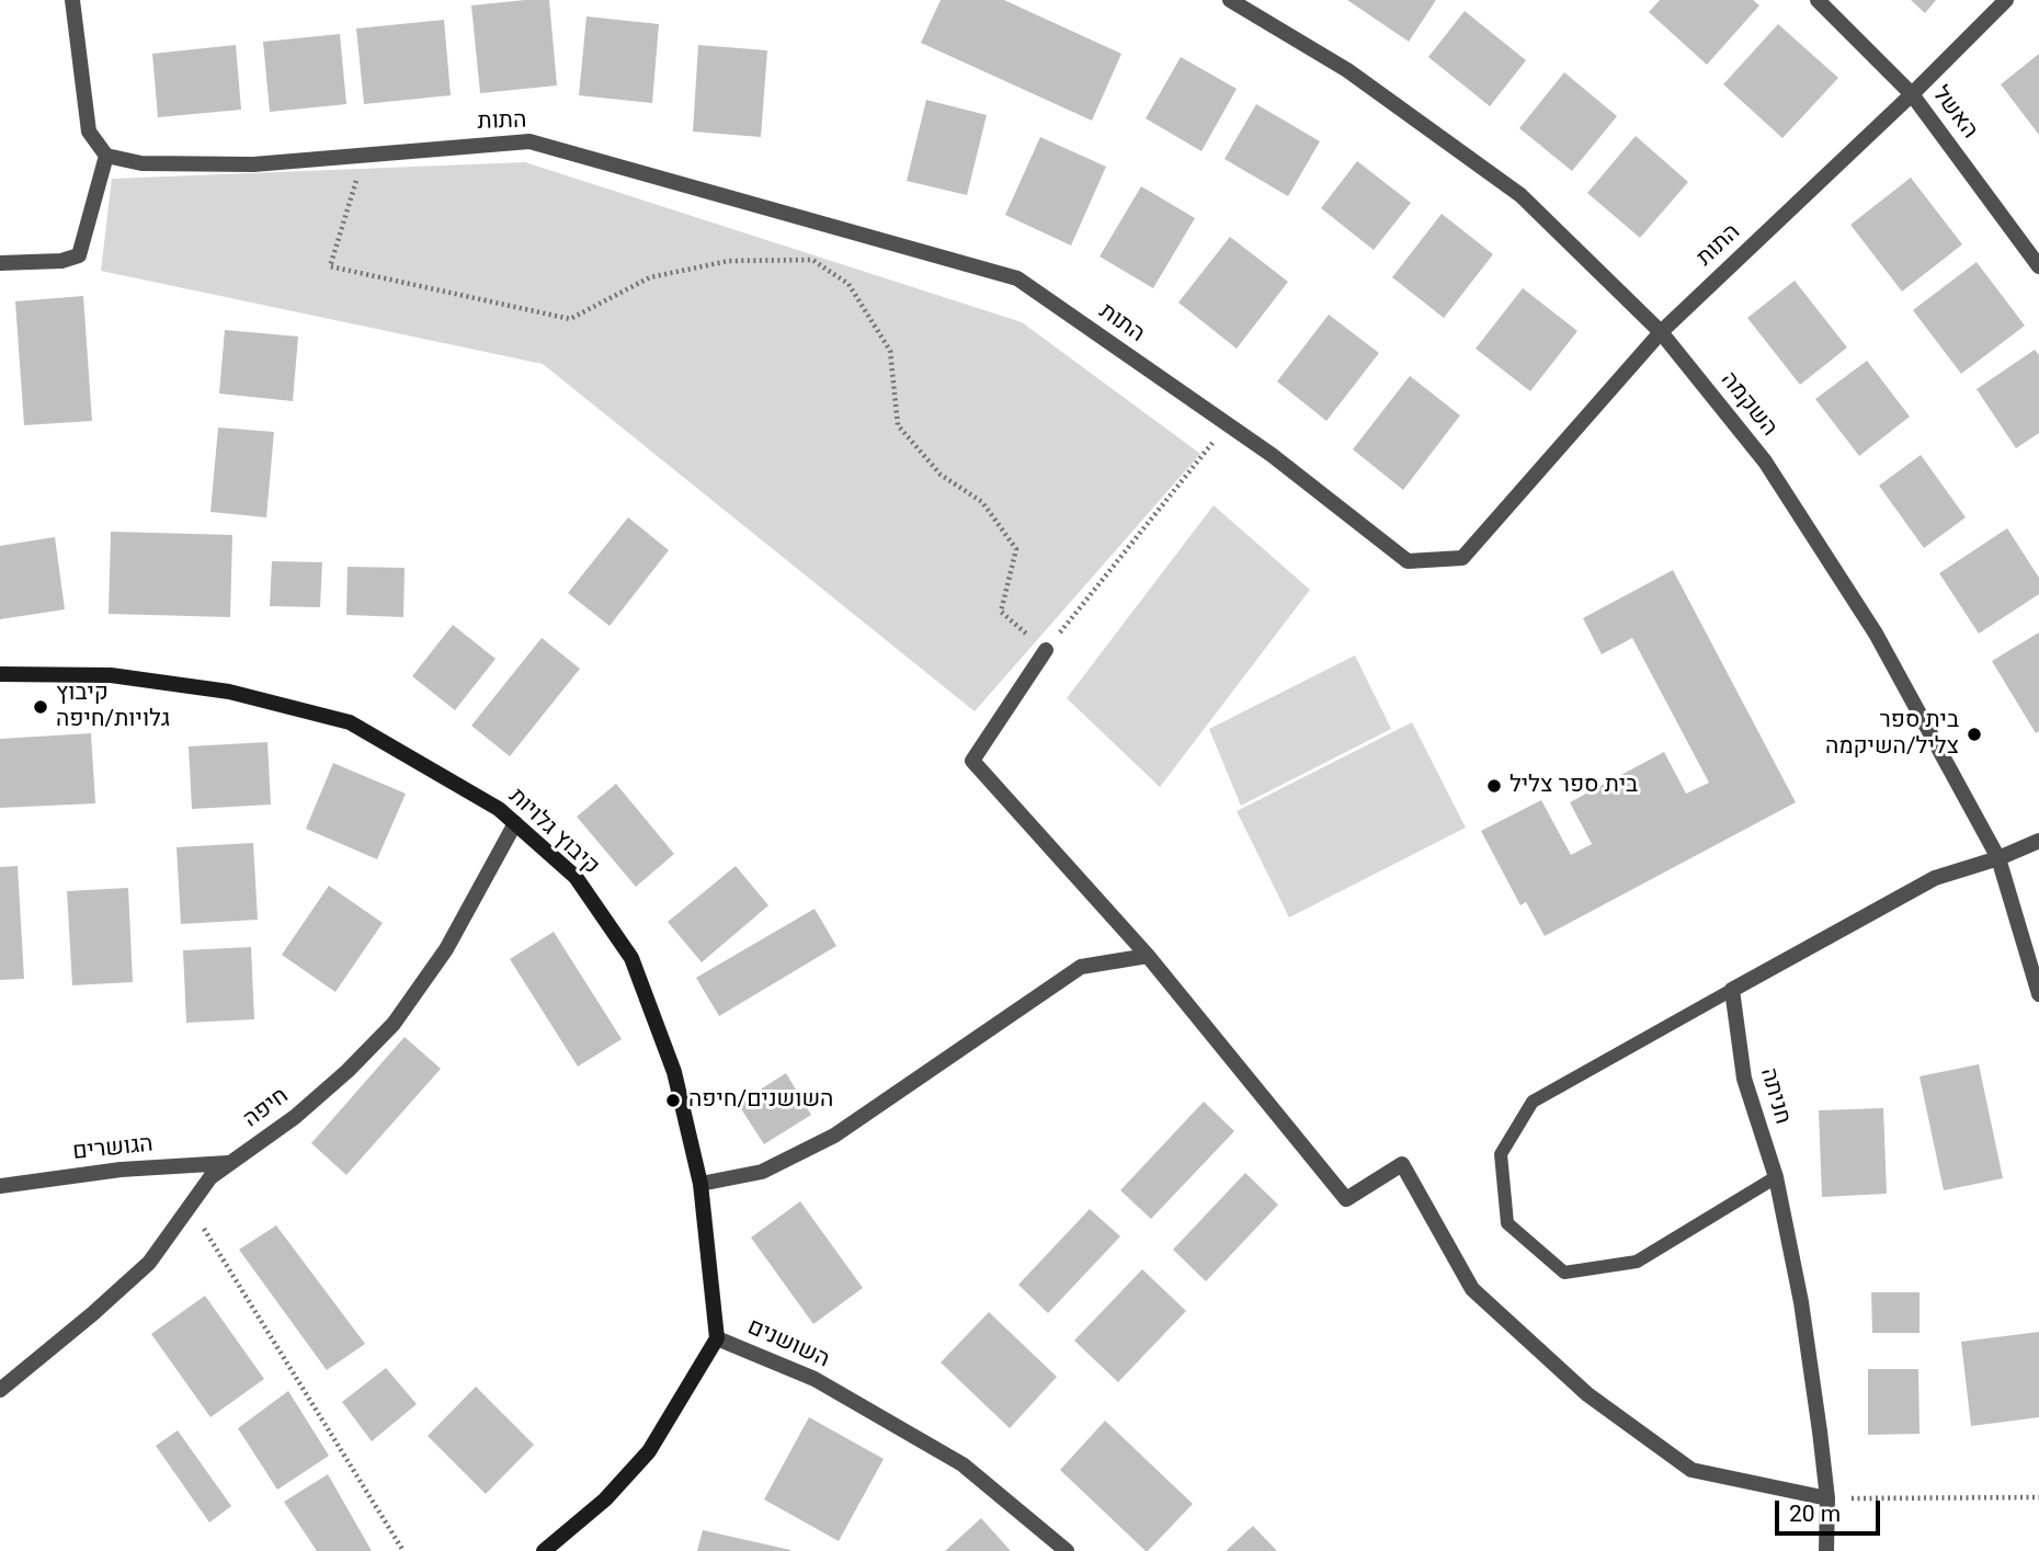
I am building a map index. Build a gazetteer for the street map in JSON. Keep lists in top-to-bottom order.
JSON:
{
  "streets": {
    "street": [
      "האשל",
      "התות",
      "השקמה",
      "קיבוץ גלויות",
      "חניתה",
      "חיפה",
      "הגושרים",
      "השושנים"
    ]
  },
  "crossings": [
    ["האשל", "התות"],
    ["התות", "השקמה"],
    ["קיבוץ גלויות", "חיפה"],
    ["קיבוץ גלויות", "השושנים"],
    ["חיפה", "הגושרים"]
  ],
  "places": [
    "קיבוץ גלויות/חיפה",
    "בית ספר צליל/השיקמה",
    "בית ספר צליל",
    "השושנים/חיפה"
  ],
  "scale_bar": "20 m"
}
